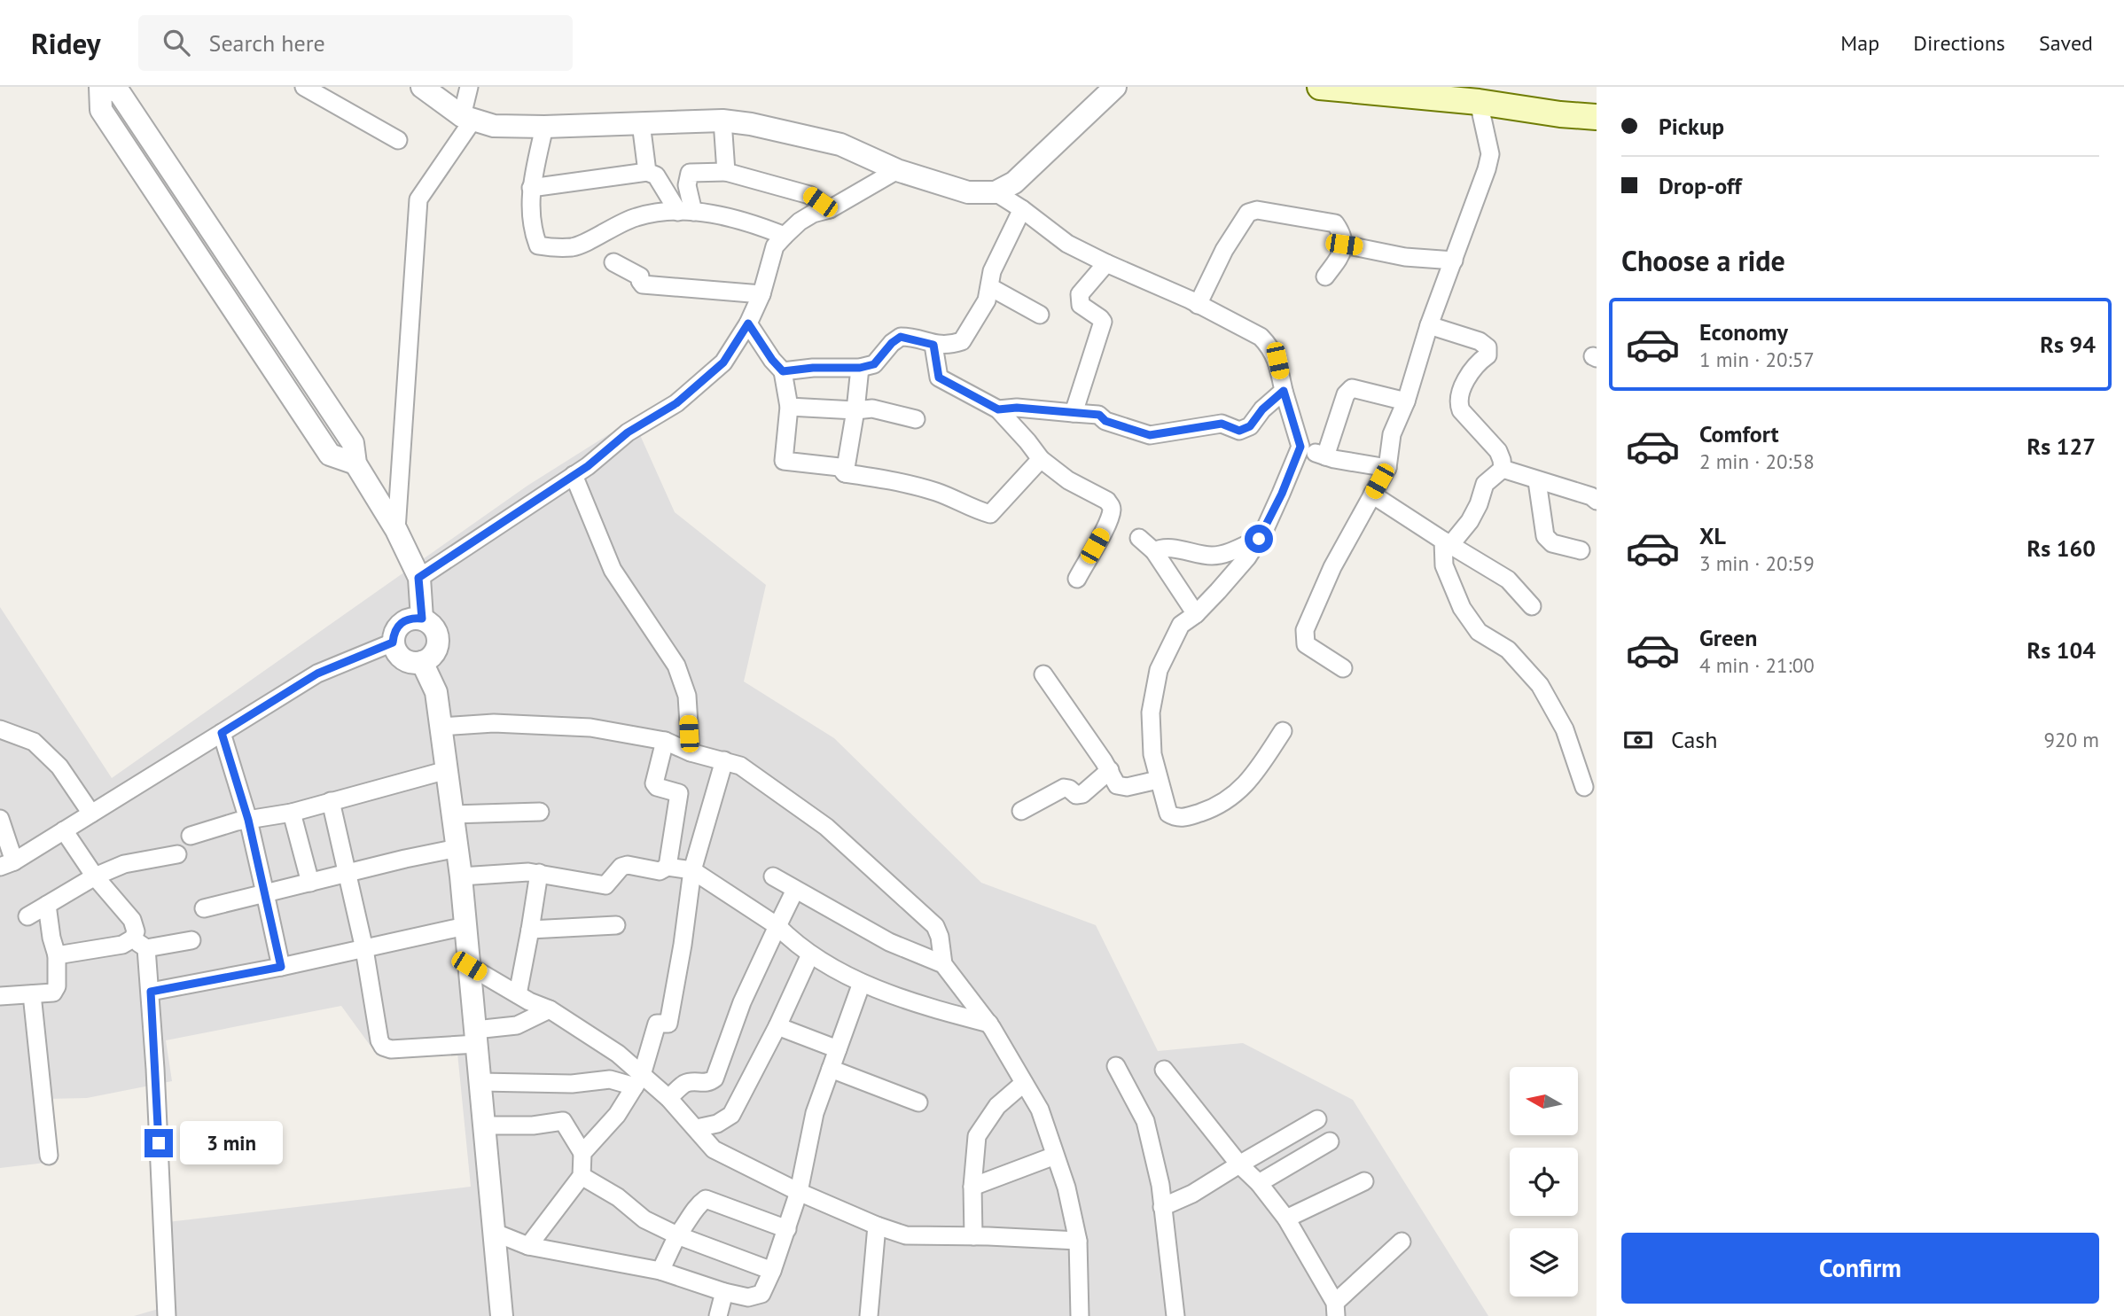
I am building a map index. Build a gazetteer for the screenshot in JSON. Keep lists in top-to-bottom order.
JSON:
{
  "north": "left",
  "page": {
    "header": "Ridey",
    "search": "Search here",
    "nav": ["Map", "Directions", "Saved"],
    "banner": ["Pickup", "Drop-off"],
    "heading": "Choose a ride",
    "list": [
      {
        "name": "Economy",
        "note": "1 min · 20:57",
        "value": "Rs 94"
      },
      {
        "name": "Comfort",
        "note": "2 min · 20:58",
        "value": "Rs 127"
      },
      {
        "name": "XL",
        "note": "3 min · 20:59",
        "value": "Rs 160"
      },
      {
        "name": "Green",
        "note": "4 min · 21:00",
        "value": "Rs 104"
      }
    ],
    "pay": ["Cash", "920 m"],
    "bubble": "3 min",
    "buttons": "Confirm"
  }
}
